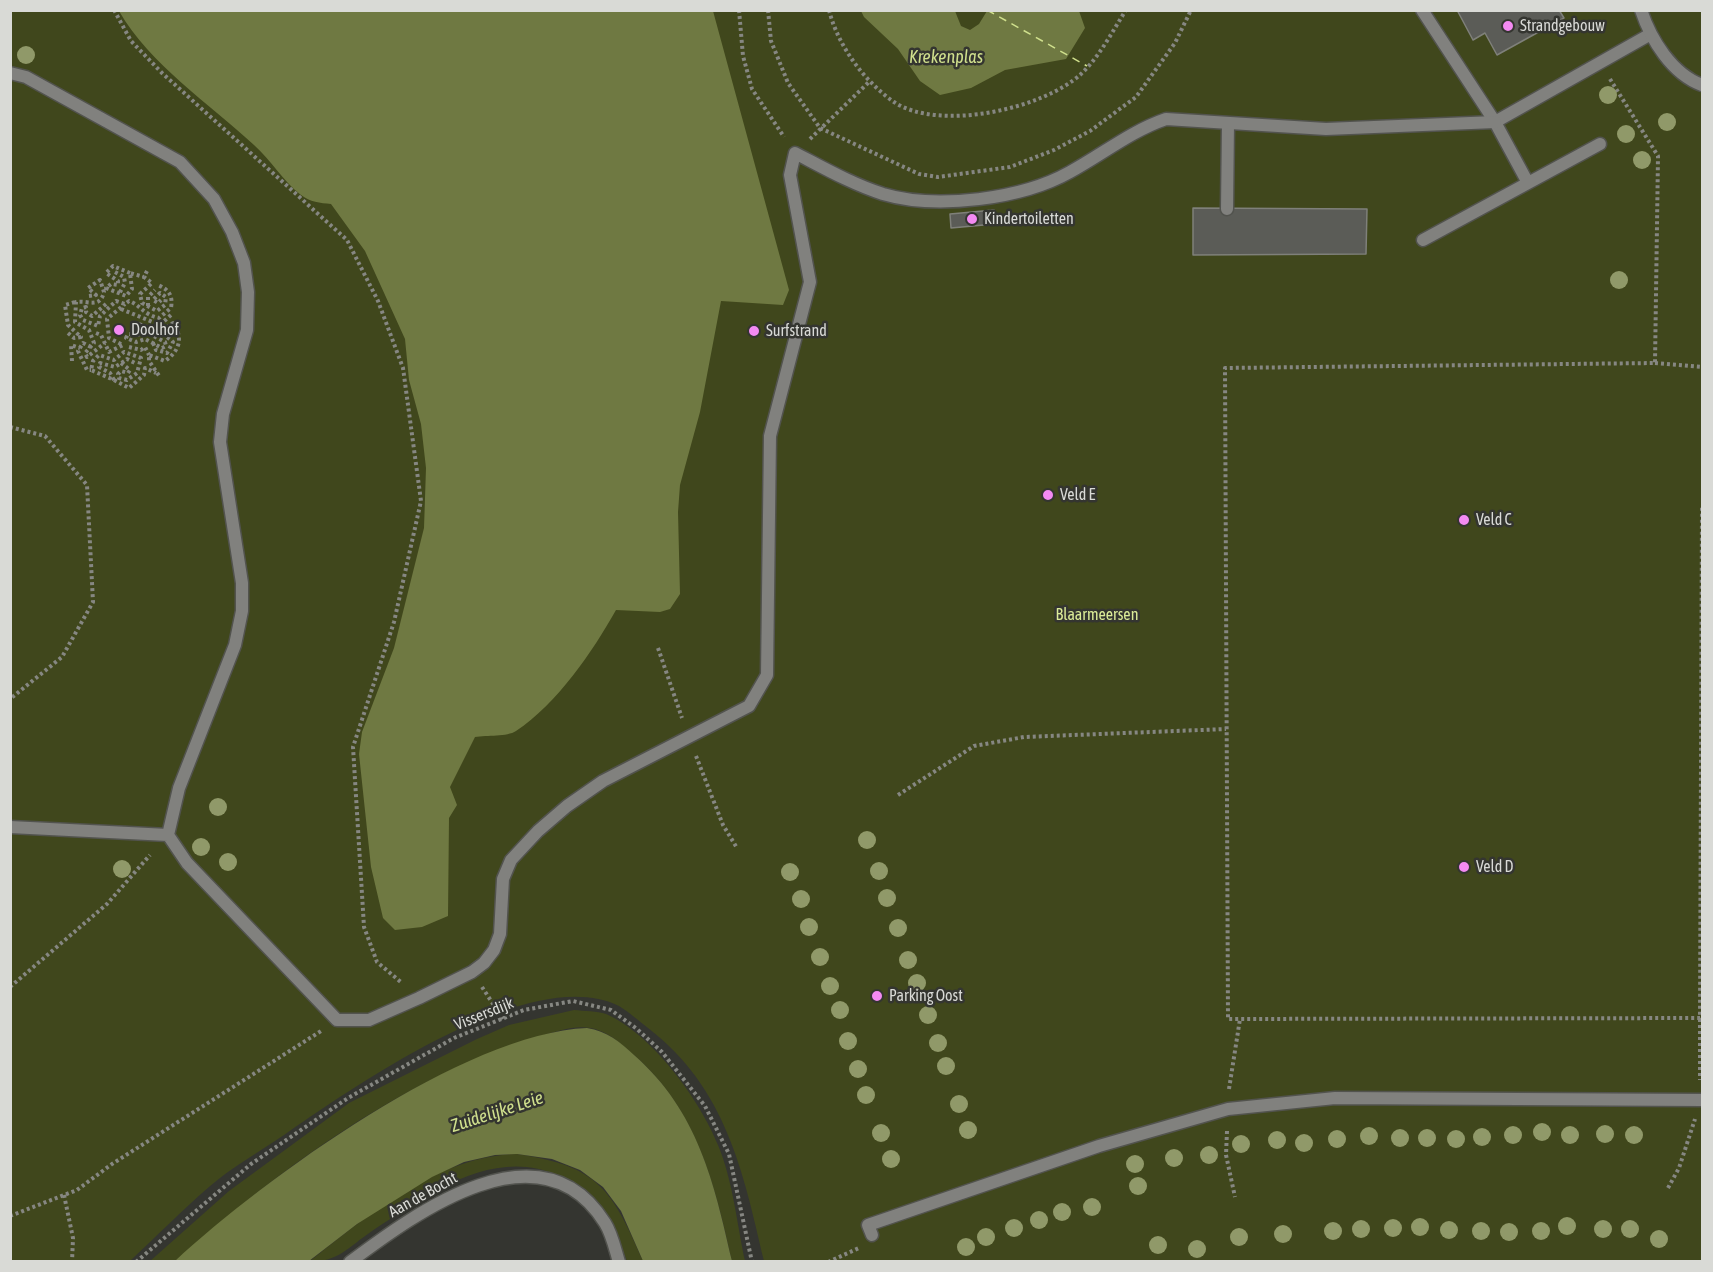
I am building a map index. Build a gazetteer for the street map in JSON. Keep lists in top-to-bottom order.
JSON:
{
  "streets": {
    "street": ["Aan de Bocht"],
    "path": ["Vissersdijk"]
  },
  "water": ["Krekenplas", "Zuidelijke Leie"],
  "parks": ["Blaarmeersen"],
  "places": [
    "Strandgebouw",
    "Kindertoiletten",
    "Doolhof",
    "Surfstrand",
    "Veld E",
    "Veld C",
    "Veld D",
    "Parking Oost"
  ]
}
